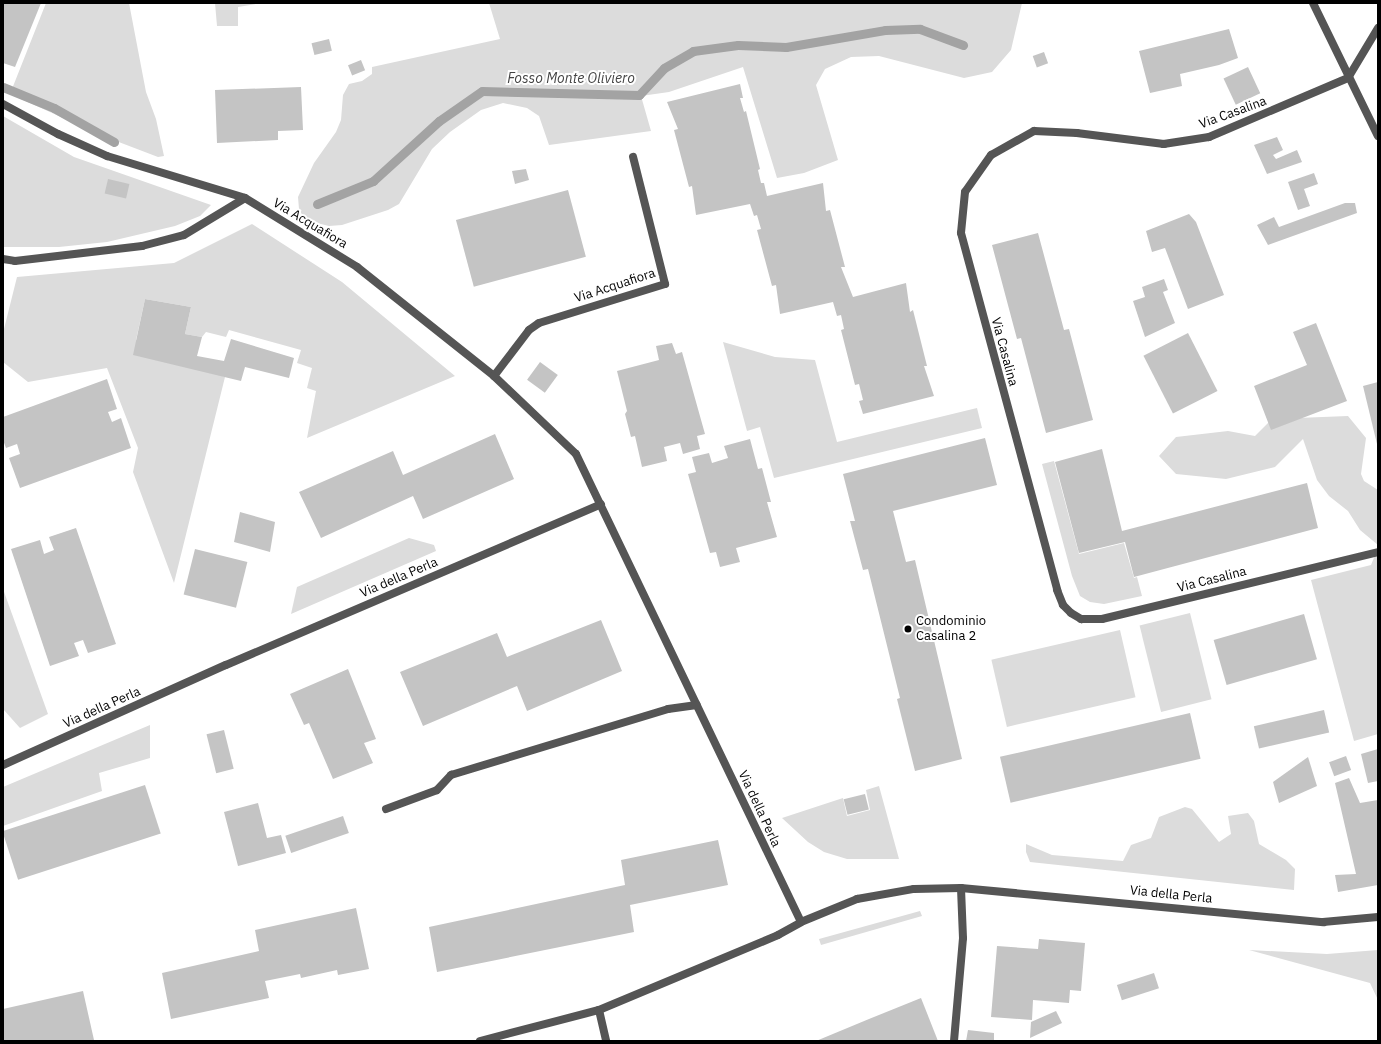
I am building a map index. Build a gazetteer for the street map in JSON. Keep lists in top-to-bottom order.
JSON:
{
  "streets": {
    "street": ["Via Casalina", "Via Acquafiora", "Via della Perla"]
  },
  "crossings": [
    ["Via Acquafiora", "Via della Perla"]
  ],
  "water": ["Fosso Monte Oliviero"],
  "places": ["Condominio Casalina 2"]
}
